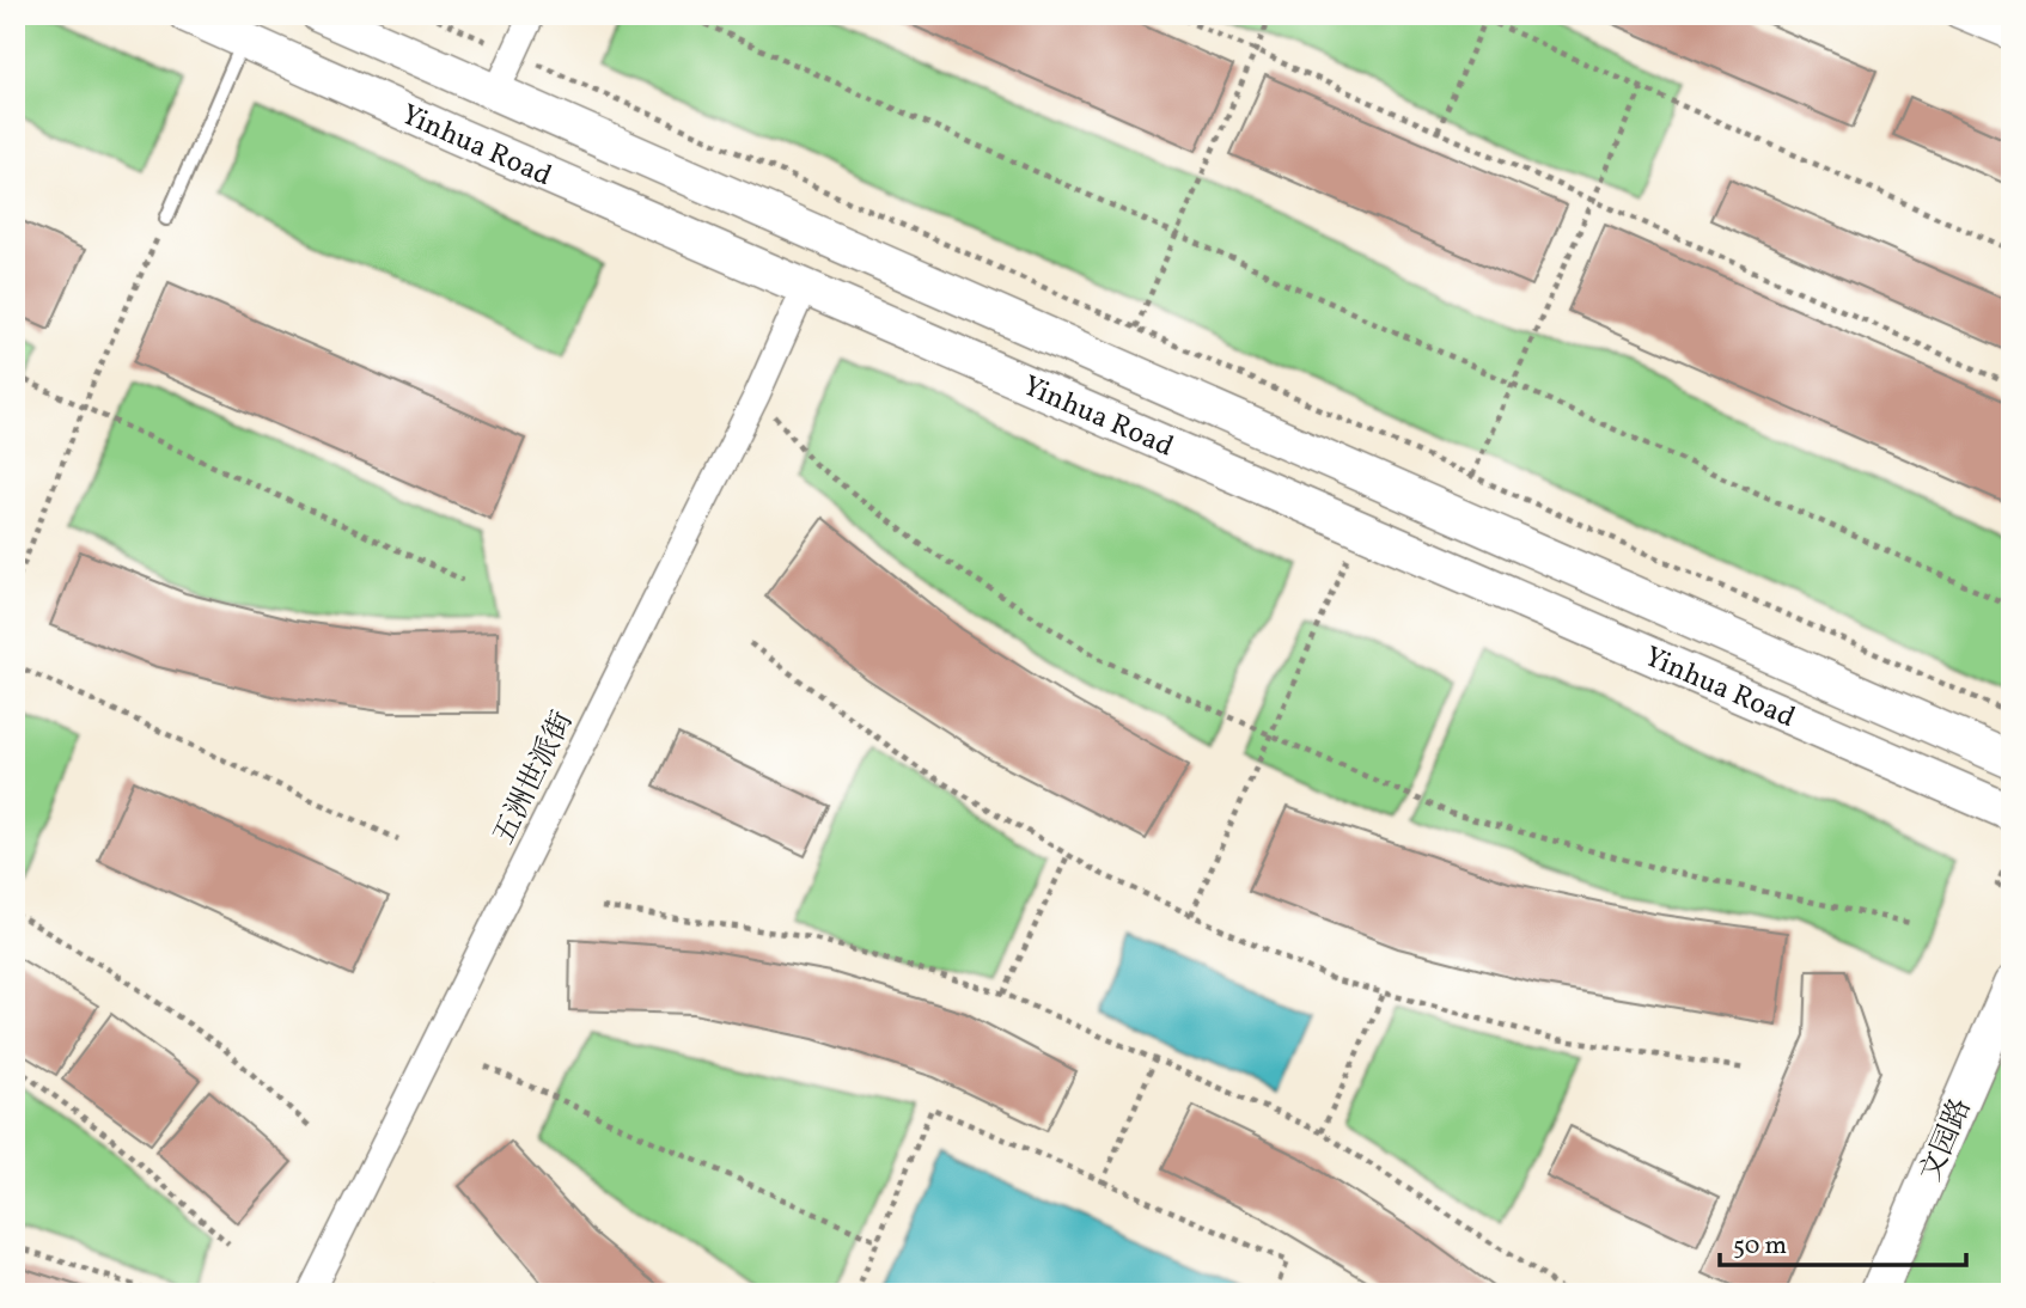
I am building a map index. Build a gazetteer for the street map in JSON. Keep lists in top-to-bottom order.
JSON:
{
  "streets": {
    "main road": ["Yinhua Road", "文园路"],
    "street": ["五洲世派街"]
  },
  "crossings": [
    ["Yinhua Road", "五洲世派街"]
  ],
  "scale_bar": "50 m"
}
